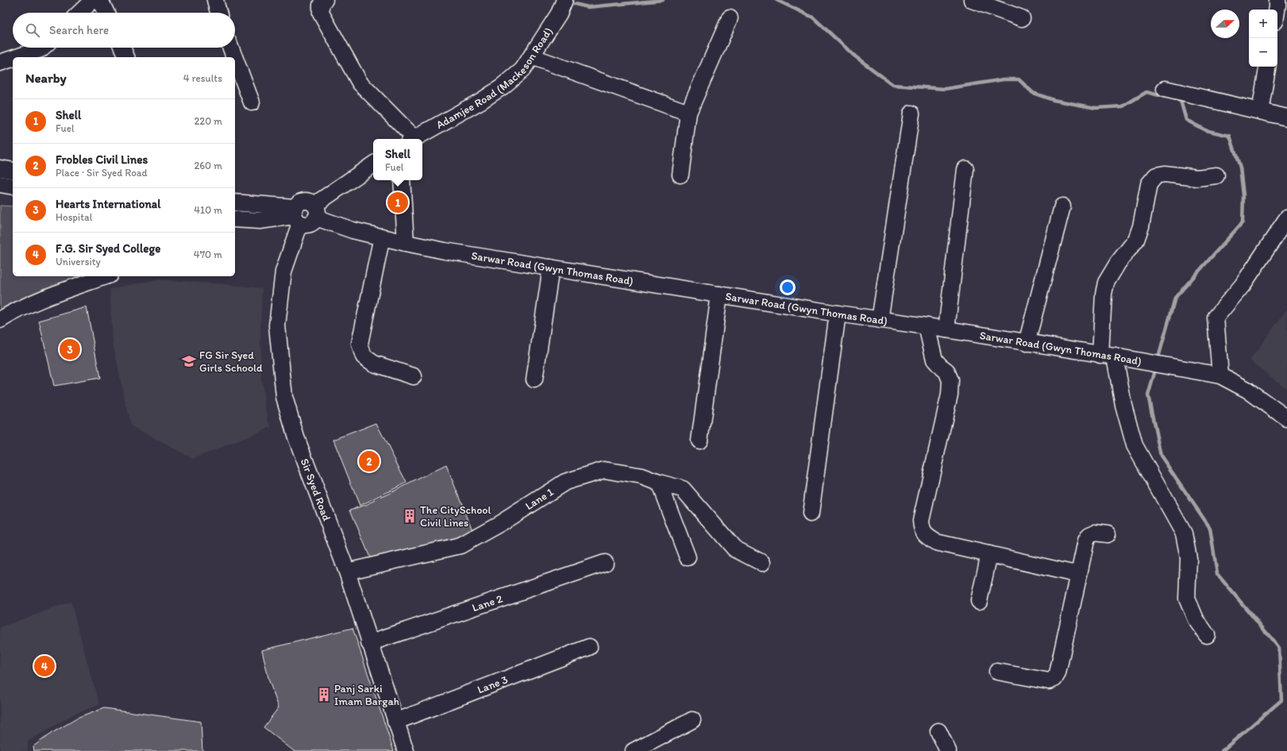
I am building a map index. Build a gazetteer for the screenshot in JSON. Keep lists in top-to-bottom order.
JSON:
{
  "streets": {
    "street": [
      "Adamjee Road (Mackeson Road)",
      "Sarwar Road (Gwyn Thomas Road)",
      "Sir Syed Road",
      "Lane 1",
      "Lane 2",
      "Lane 3"
    ]
  },
  "crossings": [
    ["Sarwar Road (Gwyn Thomas Road)", "Sir Syed Road"],
    ["Sir Syed Road", "Lane 1"],
    ["Sir Syed Road", "Lane 2"],
    ["Sir Syed Road", "Lane 3"]
  ],
  "places": {
    "school or university": ["FG Sir Syed Girls Schoold"],
    "building": ["The CitySchool Civil Lines", "Panj Sarki Imam Bargah"]
  },
  "north": "right",
  "page": {
    "map_buttons": ["+", "−"],
    "search": "Search here",
    "heading": ["Nearby", "4 results"],
    "list": [
      {
        "mark": "1",
        "name": "Shell",
        "note": "Fuel",
        "value": "220 m"
      },
      {
        "mark": "2",
        "name": "Frobles Civil Lines",
        "note": "Place · Sir Syed Road",
        "value": "260 m"
      },
      {
        "mark": "3",
        "name": "Hearts International",
        "note": "Hospital",
        "value": "410 m"
      },
      {
        "mark": "4",
        "name": "F.G. Sir Syed College",
        "note": "University",
        "value": "470 m"
      }
    ],
    "popup": ["Shell", "Fuel"],
    "pins": [
      "1",
      "3",
      "2",
      "4"
    ]
  }
}
